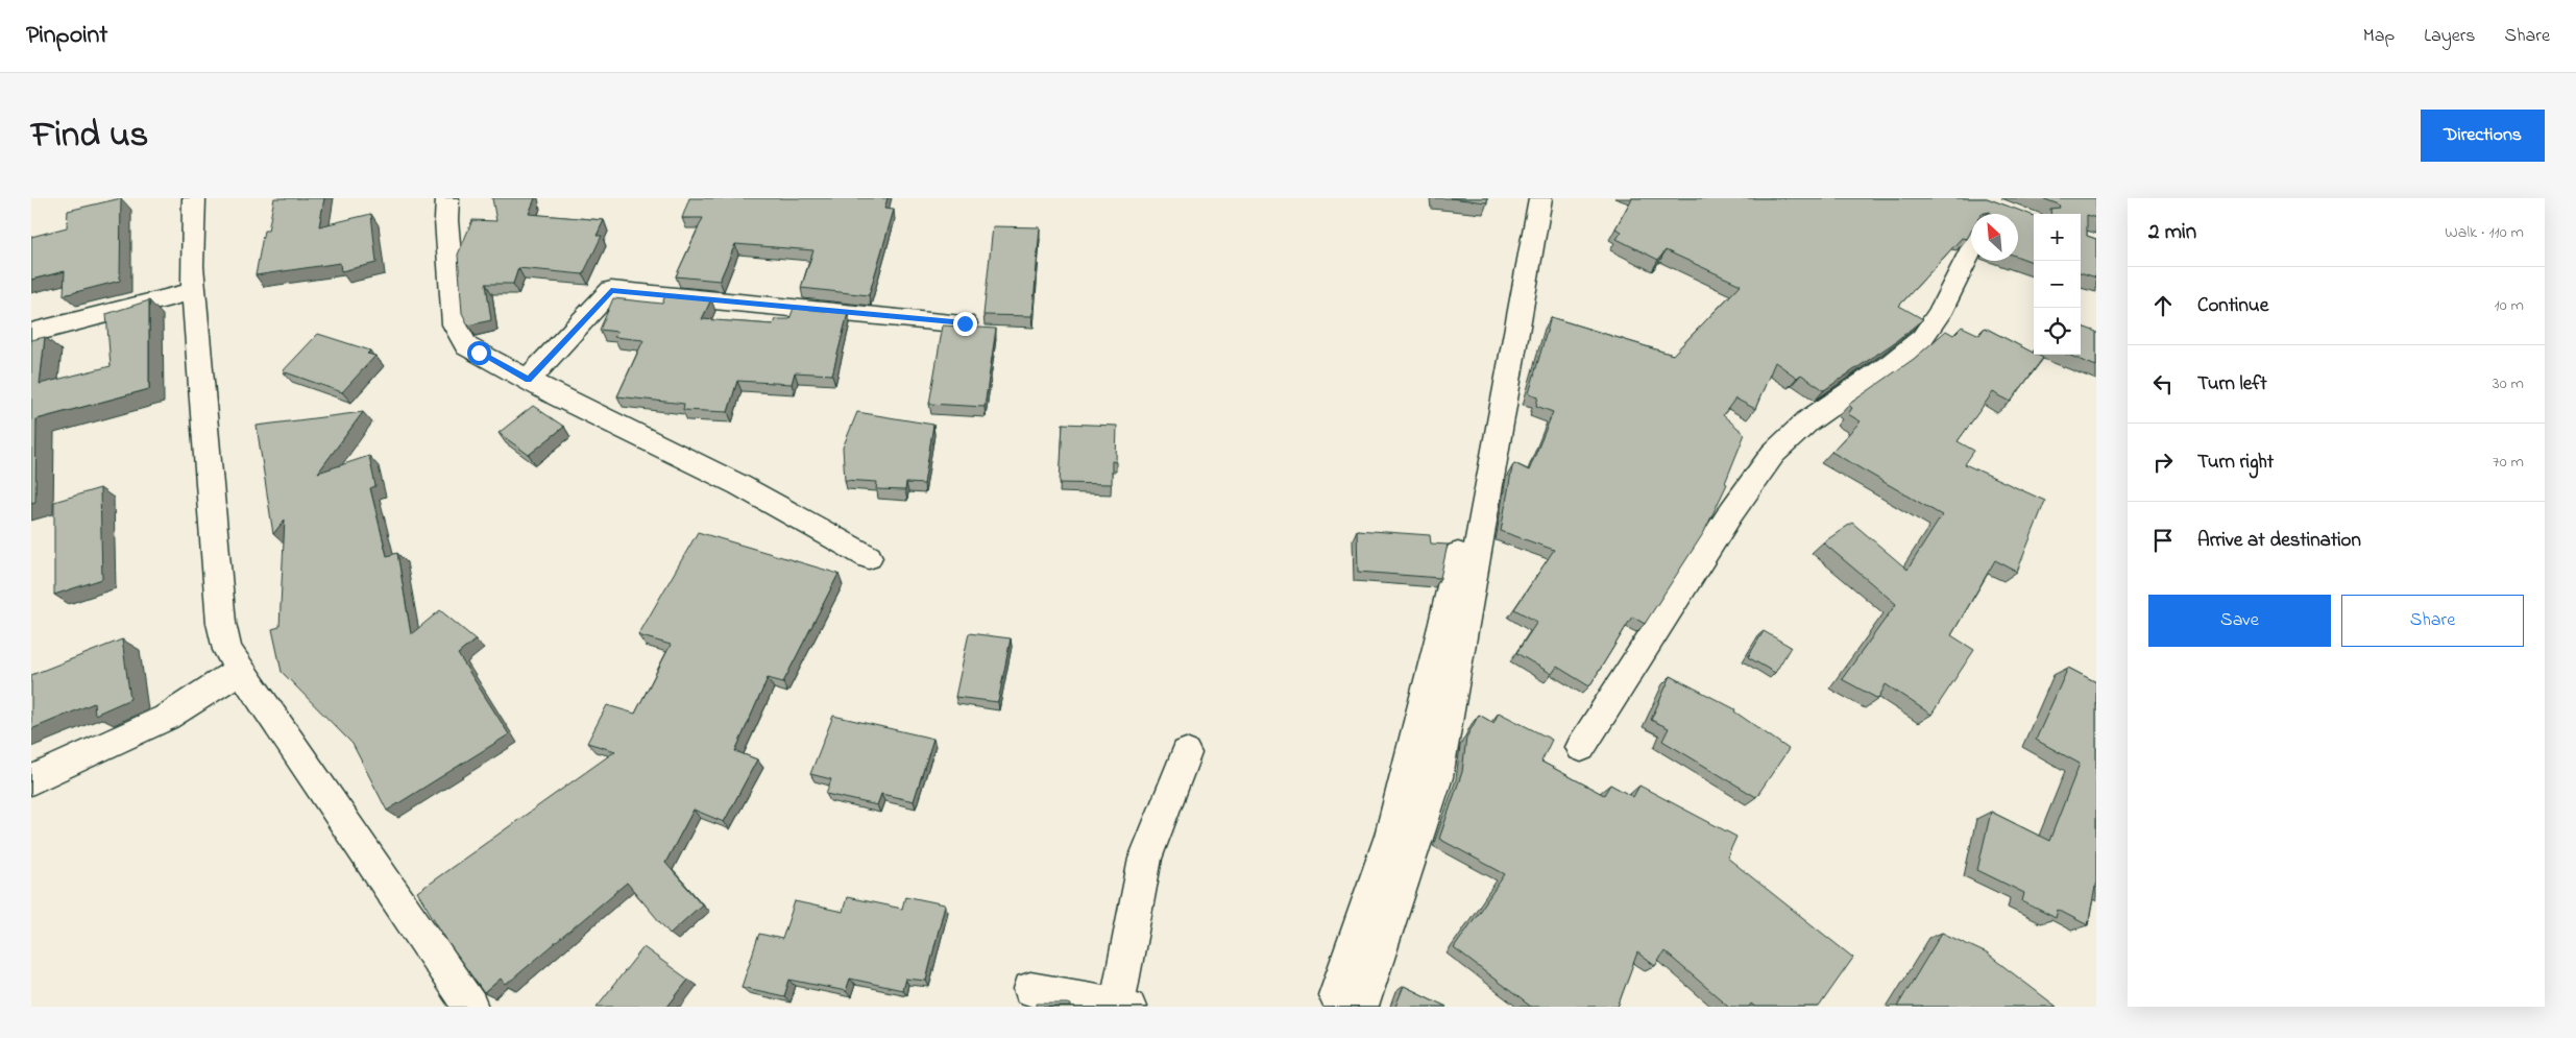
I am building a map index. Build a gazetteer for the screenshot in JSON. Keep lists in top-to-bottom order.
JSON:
{
  "north": "top left",
  "page": {
    "header": "Pinpoint",
    "nav": ["Map", "Layers", "Share"],
    "title": "Find us",
    "buttons": [
      "Directions",
      ["Save", "Share"]
    ],
    "heading": ["2 min", "Walk · 110 m"],
    "map_buttons": ["+", "−"],
    "list": [
      ["Continue", "10 m"],
      ["Turn left", "30 m"],
      ["Turn right", "70 m"],
      "Arrive at destination"
    ]
  }
}
